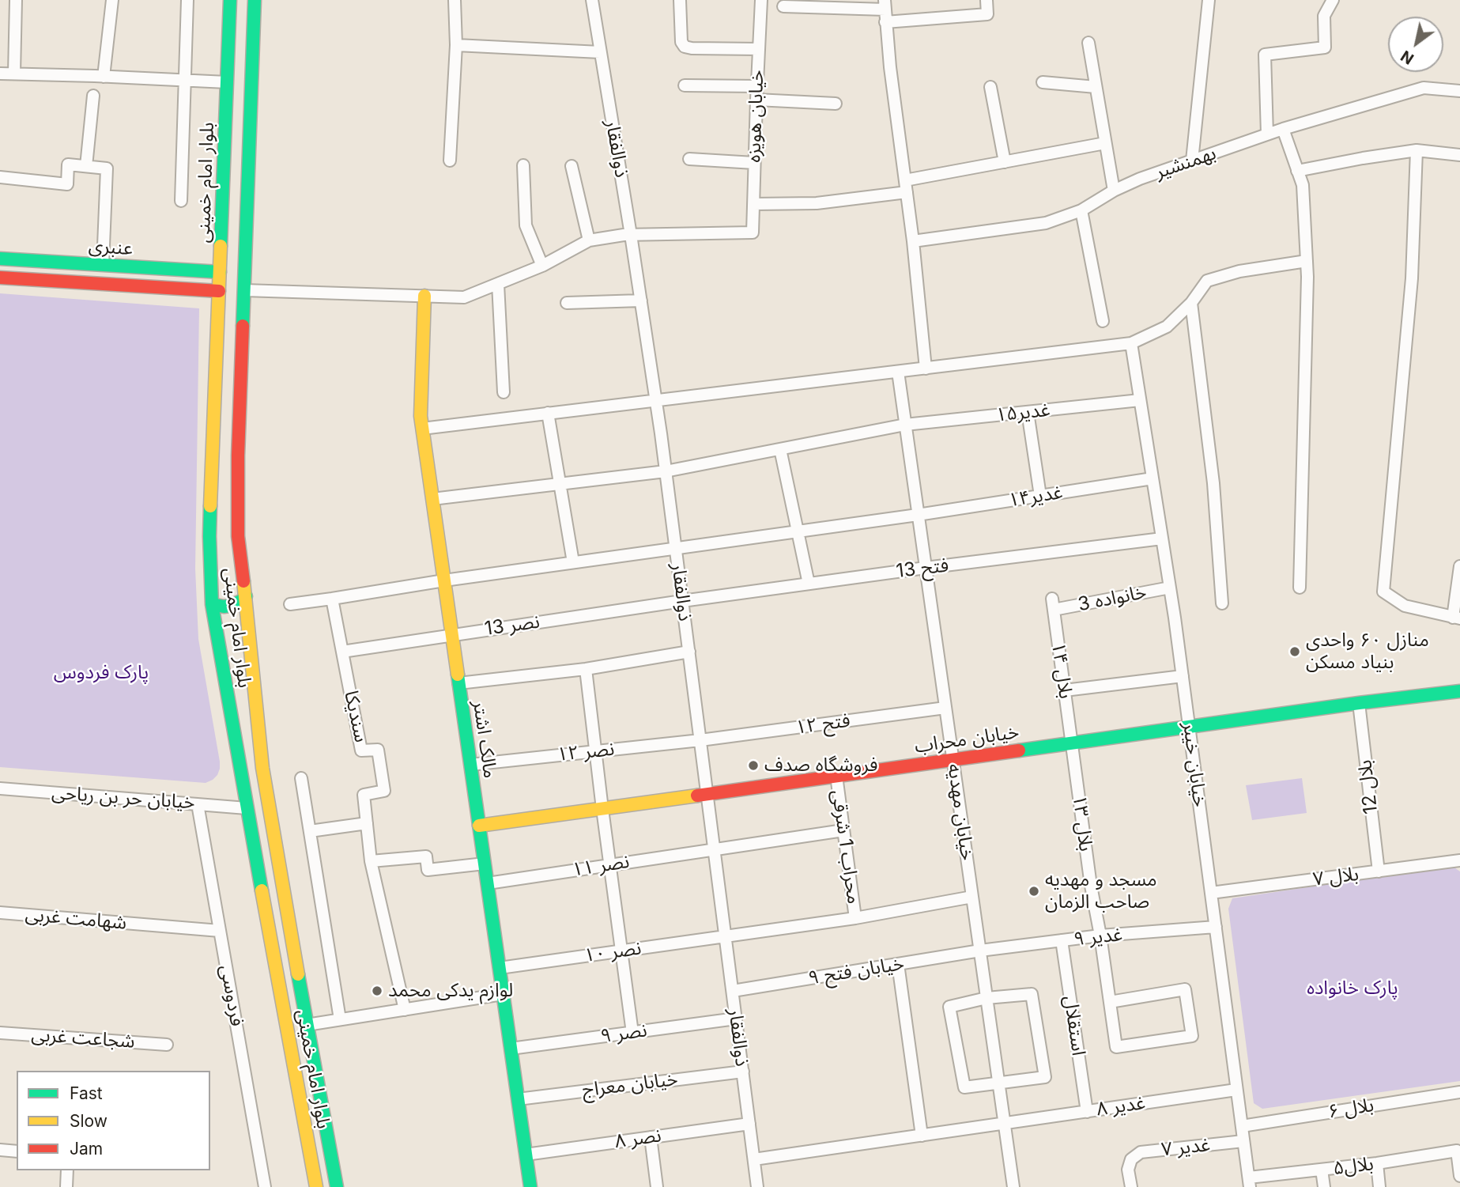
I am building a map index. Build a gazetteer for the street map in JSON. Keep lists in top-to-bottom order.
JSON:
{
  "streets": {
    "main road": [
      "بلوار امام خمینی",
      "عنبری",
      "مالک اشتر",
      "خیابان محراب"
    ],
    "street": [
      "خیابان هویزه",
      "ذوالفقار",
      "بهمنشیر",
      "غدیر۱۵",
      "غدیر۱۴",
      "فتح 13",
      "خانواده 3",
      "نصر 13",
      "بلال ۱۴",
      "سندیکا",
      "فتح ۱۲",
      "نصر ۱۲",
      "خیابان خیبر",
      "بلال 12",
      "خیابان حر بن ریاحی",
      "خیابان مهدیه",
      "بلال ۱۳",
      "محراب 1 شرقی",
      "نصر ۱۱",
      "بلال ۷",
      "شهامت غربی",
      "غدیر ۹",
      "نصر ۱۰",
      "خیابان فتح ۹",
      "فردوسی",
      "استقلال",
      "نصر ۹",
      "شجاعت غربی",
      "خیابان معراج",
      "غدیر ۸",
      "بلال ۶",
      "نصر ۸",
      "غدیر ۷",
      "بلال۵"
    ]
  },
  "crossings": [
    ["خیابان هویزه", "ذوالفقار"],
    ["ذوالفقار", "غدیر۱۵"],
    ["ذوالفقار", "غدیر۱۴"],
    ["ذوالفقار", "فتح 13"],
    ["ذوالفقار", "نصر 13"],
    ["ذوالفقار", "فتح ۱۲"],
    ["ذوالفقار", "خیابان محراب"],
    ["ذوالفقار", "نصر ۱۲"],
    ["ذوالفقار", "نصر ۱۱"],
    ["ذوالفقار", "نصر ۱۰"],
    ["ذوالفقار", "خیابان فتح ۹"],
    ["ذوالفقار", "نصر ۹"],
    ["ذوالفقار", "خیابان معراج"],
    ["ذوالفقار", "غدیر ۸"],
    ["ذوالفقار", "نصر ۸"],
    ["بلوار امام خمینی", "عنبری"],
    ["بلوار امام خمینی", "خیابان حر بن ریاحی"],
    ["غدیر۱۵", "مالک اشتر"],
    ["غدیر۱۵", "خیابان خیبر"],
    ["غدیر۱۵", "خیابان مهدیه"],
    ["غدیر۱۴", "مالک اشتر"],
    ["غدیر۱۴", "خیابان خیبر"],
    ["غدیر۱۴", "خیابان مهدیه"],
    ["فتح 13", "نصر 13"],
    ["فتح 13", "خیابان خیبر"],
    ["فتح 13", "خیابان مهدیه"],
    ["خانواده 3", "بلال ۱۴"],
    ["خانواده 3", "خیابان خیبر"],
    ["نصر 13", "سندیکا"],
    ["نصر 13", "مالک اشتر"],
    ["بلال ۱۴", "خیابان محراب"],
    ["بلال ۱۴", "بلال ۱۳"],
    ["فتح ۱۲", "نصر ۱۲"],
    ["فتح ۱۲", "خیابان مهدیه"],
    ["مالک اشتر", "خیابان محراب"],
    ["مالک اشتر", "نصر ۱۲"],
    ["مالک اشتر", "نصر ۱۱"],
    ["مالک اشتر", "نصر ۱۰"],
    ["مالک اشتر", "نصر ۹"],
    ["مالک اشتر", "خیابان معراج"],
    ["مالک اشتر", "نصر ۸"],
    ["خیابان محراب", "خیابان خیبر"],
    ["خیابان محراب", "بلال 12"],
    ["خیابان محراب", "خیابان مهدیه"],
    ["خیابان محراب", "بلال ۱۳"],
    ["خیابان محراب", "محراب 1 شرقی"],
    ["خیابان خیبر", "بلال ۷"],
    ["خیابان خیبر", "غدیر ۹"],
    ["خیابان خیبر", "غدیر ۸"],
    ["خیابان خیبر", "بلال ۶"],
    ["خیابان خیبر", "غدیر ۷"],
    ["خیابان خیبر", "بلال۵"],
    ["بلال 12", "بلال ۷"],
    ["خیابان حر بن ریاحی", "فردوسی"],
    ["خیابان مهدیه", "غدیر ۹"],
    ["خیابان مهدیه", "نصر ۱۰"],
    ["خیابان مهدیه", "خیابان فتح ۹"],
    ["خیابان مهدیه", "غدیر ۸"],
    ["بلال ۱۳", "غدیر ۹"],
    ["محراب 1 شرقی", "نصر ۱۱"],
    ["محراب 1 شرقی", "نصر ۱۰"],
    ["شهامت غربی", "فردوسی"],
    ["غدیر ۹", "خیابان فتح ۹"],
    ["غدیر ۹", "استقلال"],
    ["استقلال", "غدیر ۸"]
  ],
  "parks": ["پارک فردوس", "پارک خانواده"],
  "places": [
    "منازل ۶۰ واحدی بنیاد مسکن",
    "فروشگاه صدف",
    "مسجد و مهدیه صاحب الزمان",
    "لوازم یدکی محمد"
  ],
  "legend": ["Fast", "Slow", "Jam"],
  "north": "bottom left"
}
